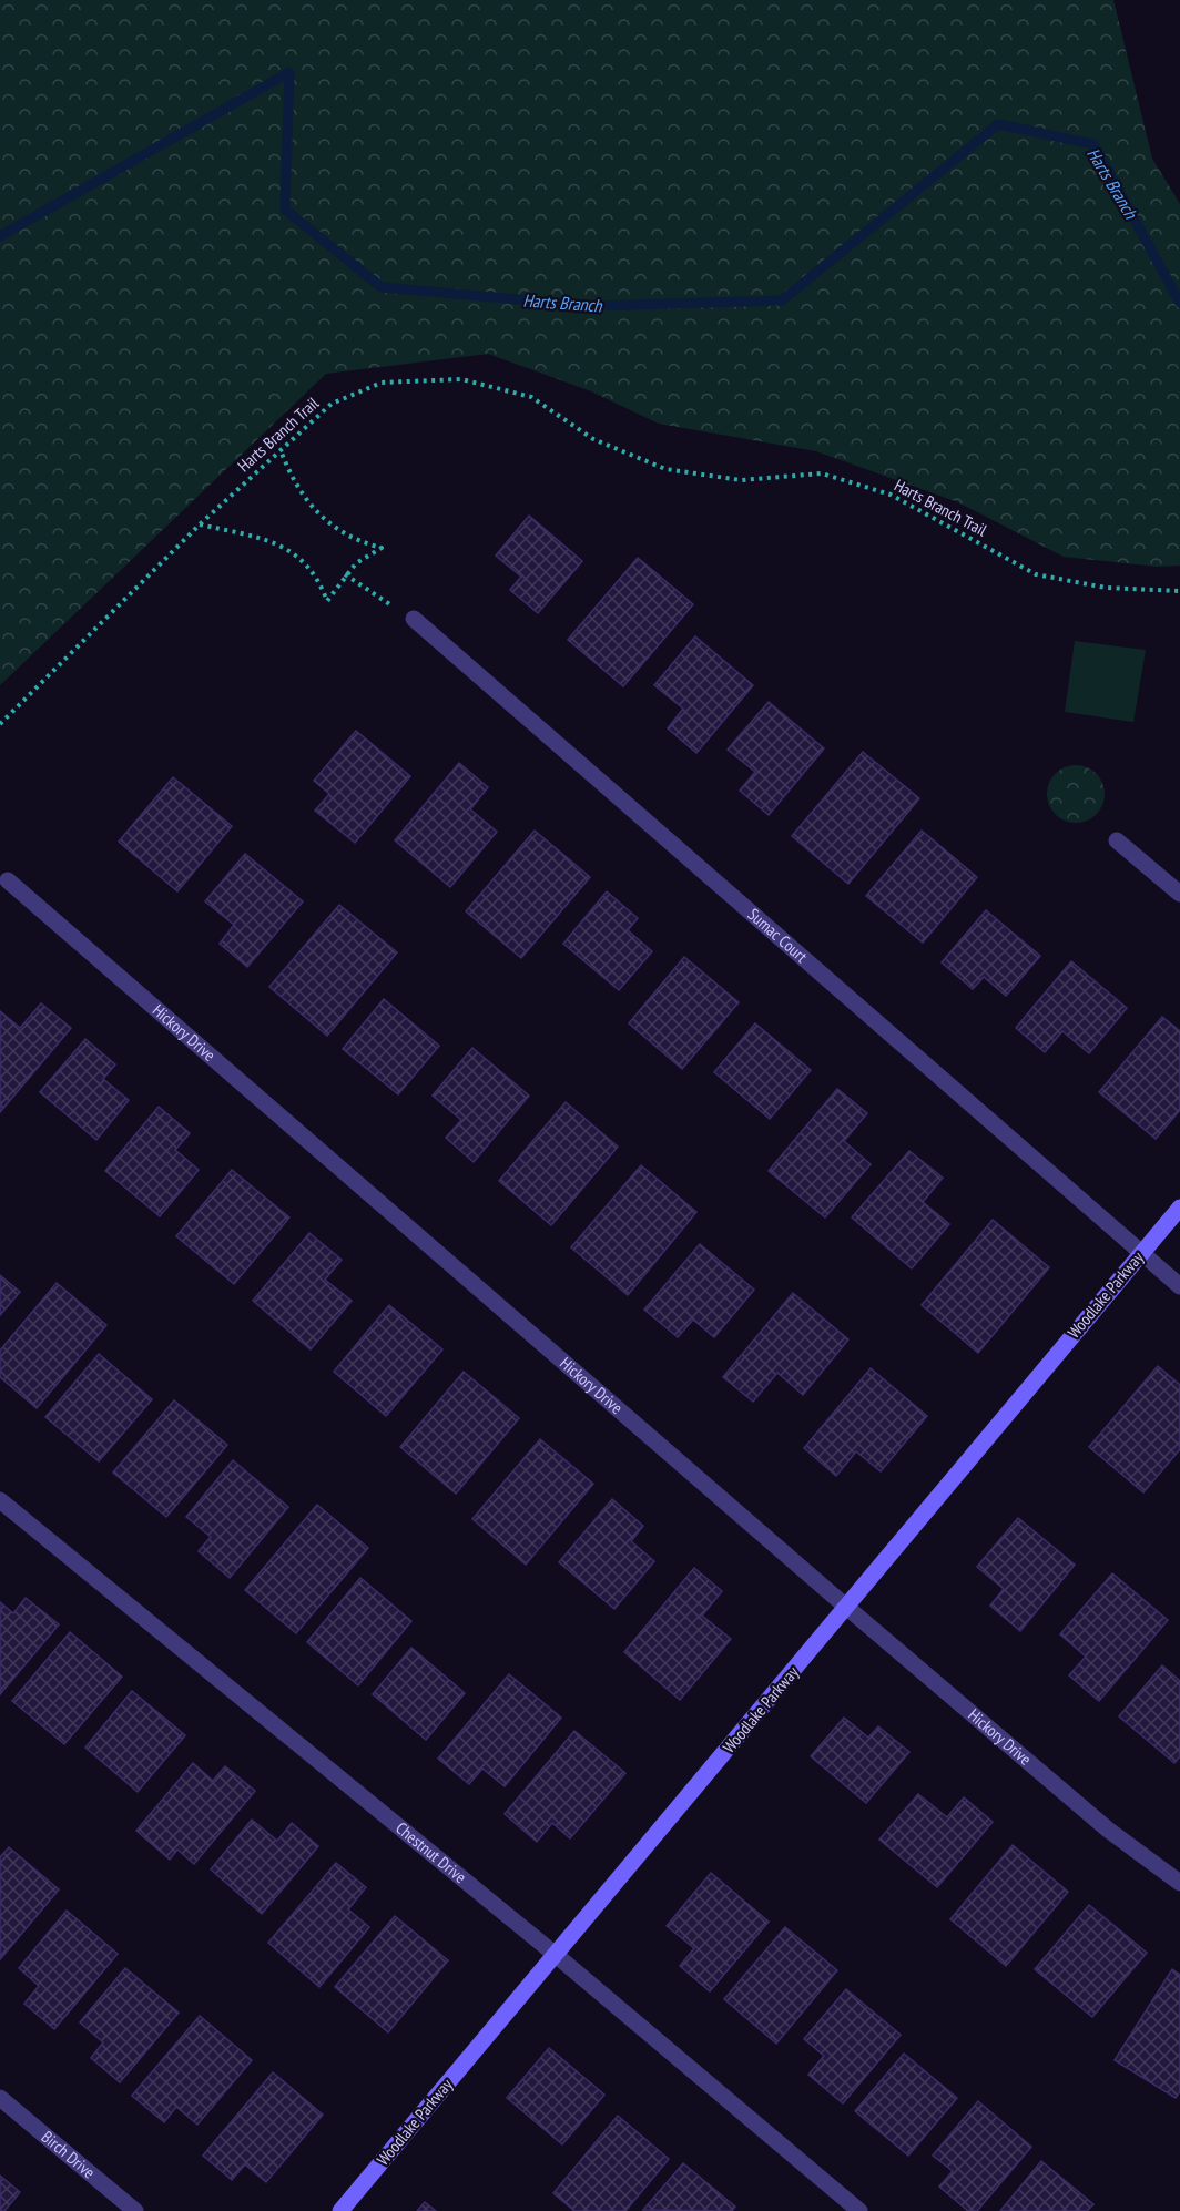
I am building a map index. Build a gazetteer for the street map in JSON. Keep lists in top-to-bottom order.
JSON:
{
  "streets": {
    "street": [
      "Sumac Court",
      "Hickory Drive",
      "Woodlake Parkway",
      "Chestnut Drive",
      "Birch Drive"
    ],
    "path": ["Harts Branch Trail"]
  },
  "crossings": [
    ["Sumac Court", "Woodlake Parkway"],
    ["Hickory Drive", "Woodlake Parkway"],
    ["Woodlake Parkway", "Chestnut Drive"]
  ],
  "water": ["Harts Branch"]
}
